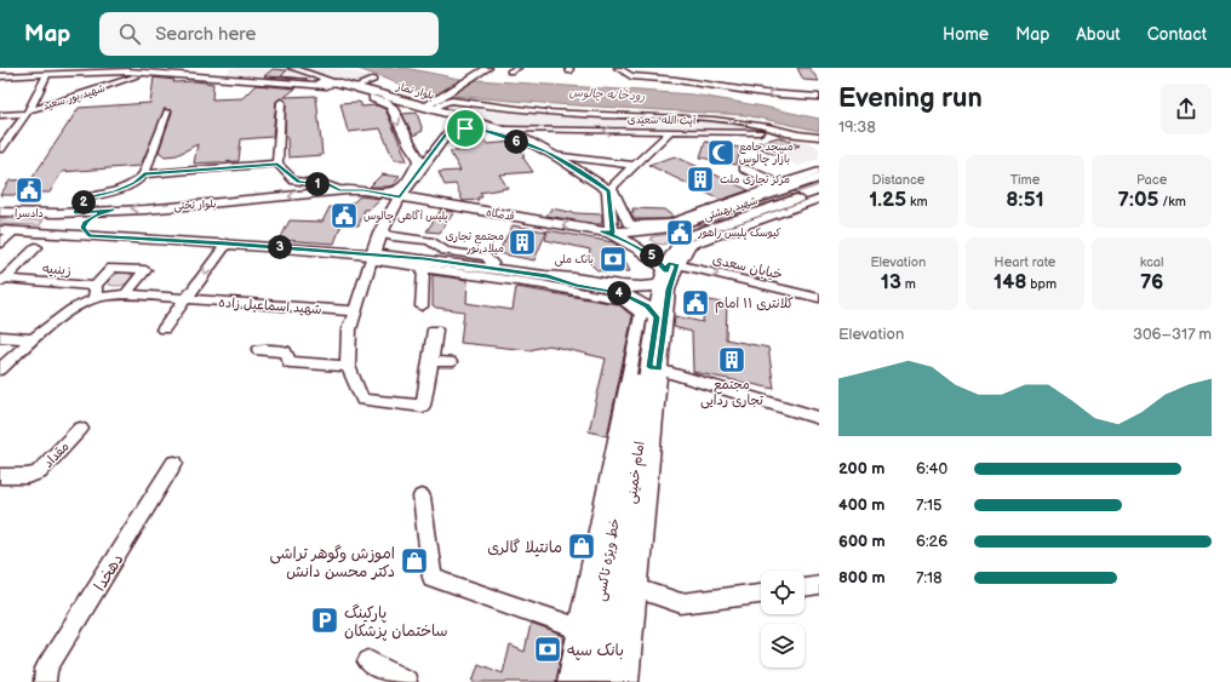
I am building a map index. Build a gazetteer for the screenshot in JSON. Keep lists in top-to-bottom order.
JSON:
{
  "streets": {
    "main road": [
      "بلوار نماز",
      "بلوار تختی",
      "شهید بهشتی",
      "قدمگاه",
      "امام خمینی"
    ],
    "street": [
      "شهید پور سعید",
      "آیت الله سعیدی",
      "خیابان سعدی",
      "زینبیه",
      "شهید اسماعیل زاده",
      "مقداد",
      "خط ویژه تاکسی",
      "دهخدا"
    ]
  },
  "crossings": [
    ["بلوار نماز", "آیت الله سعیدی"],
    ["بلوار نماز", "بلوار تختی"],
    ["بلوار نماز", "قدمگاه"],
    ["بلوار تختی", "قدمگاه"],
    ["شهید بهشتی", "قدمگاه"],
    ["شهید بهشتی", "خیابان سعدی"],
    ["شهید بهشتی", "امام خمینی"],
    ["خیابان سعدی", "امام خمینی"],
    ["زینبیه", "شهید اسماعیل زاده"],
    ["امام خمینی", "خط ویژه تاکسی"]
  ],
  "water": ["رودخانه چالوس"],
  "places": {
    "mosque": ["مسجد جامع بازار چالوس"],
    "building": ["مرکز تجاری ملت", "مجتمع تجاری میلاد نور", "مجتمع تجاری ردایی"],
    "public building": [
      "دادسرا",
      "پلیس آگاهی چالوس",
      "کیوسک پلیس راهور",
      "کلانتری ۱۱ امام"
    ],
    "bank": ["بانک ملی", "بانک سپه"],
    "shop": ["مانتیلا گالری", "اموزش وگوهر تراشی دکتر محسن دانش"],
    "parking": ["پارکینگ ساختمان پزشکان"]
  },
  "page": {
    "header": "Map",
    "search": "Search here",
    "nav": [
      "Home",
      "Map",
      "About",
      "Contact"
    ],
    "heading": ["Evening run", "19:38"],
    "pins": [
      "6",
      "1",
      "2",
      "3",
      "5",
      "4"
    ],
    "stats": [
      ["Distance", "1.25 km"],
      ["Time", "8:51"],
      ["Pace", "7:05 /km"],
      ["Elevation", "13 m"],
      ["Heart rate", "148 bpm"],
      ["kcal", "76"]
    ],
    "chart": ["Elevation", "306–317 m"],
    "list": [
      {
        "name": "200 m",
        "note": "6:40"
      },
      {
        "name": "400 m",
        "note": "7:15"
      },
      {
        "name": "600 m",
        "note": "6:26"
      },
      {
        "name": "800 m",
        "note": "7:18"
      }
    ]
  }
}
